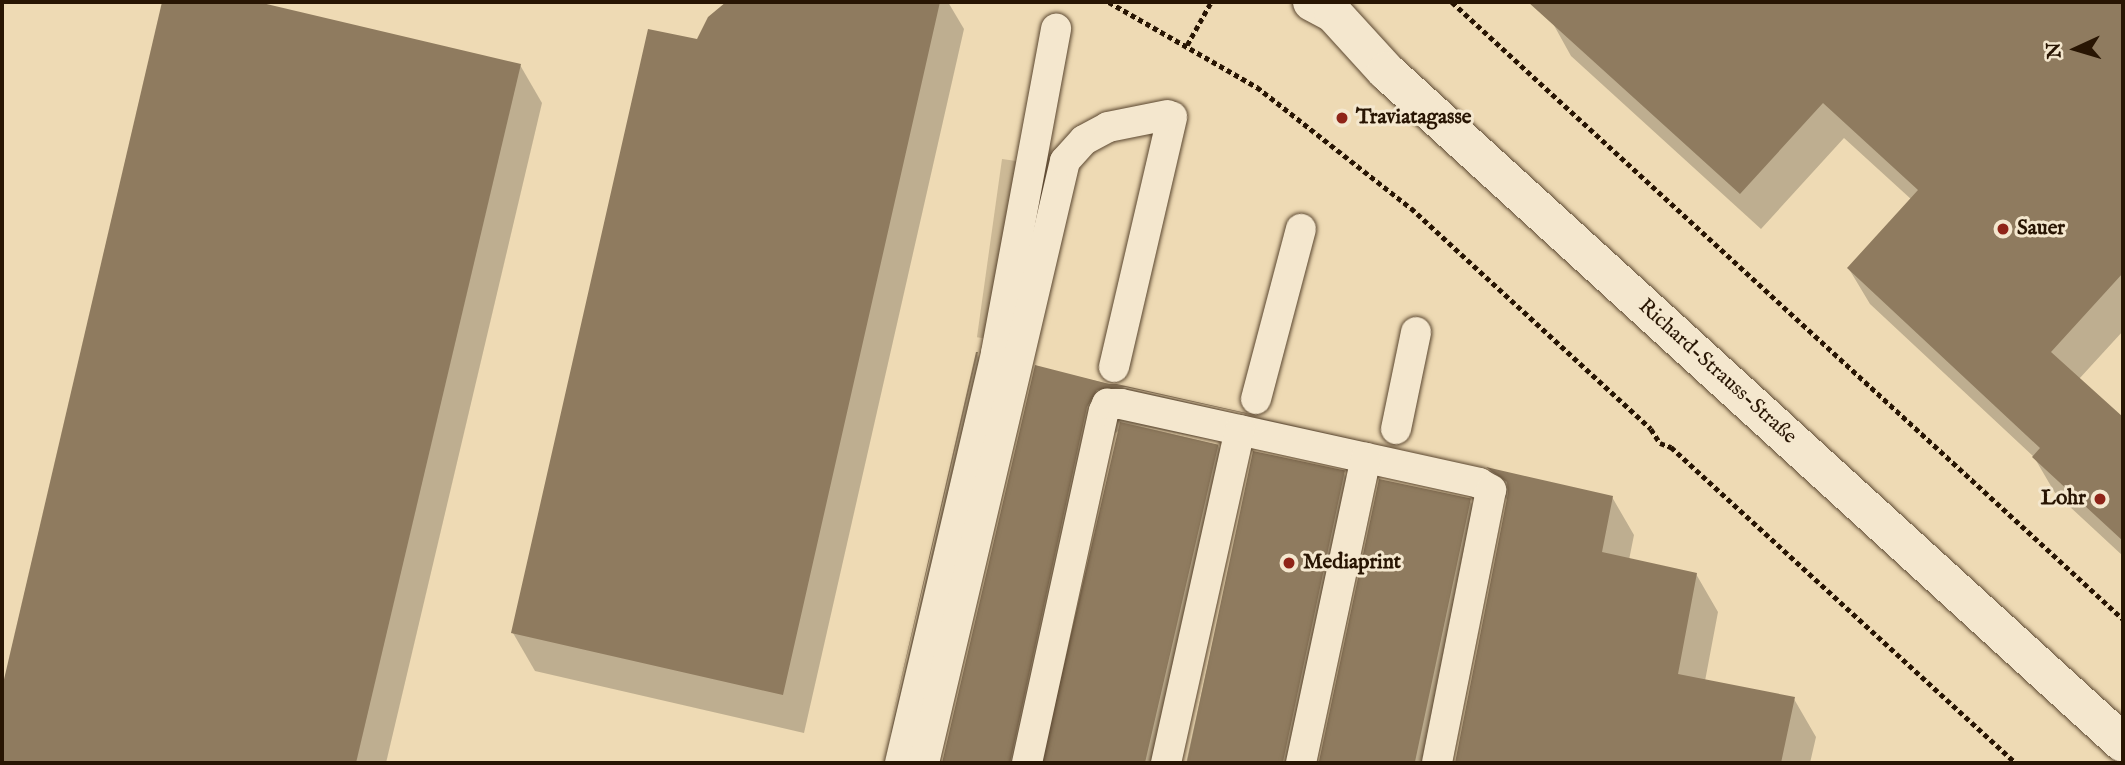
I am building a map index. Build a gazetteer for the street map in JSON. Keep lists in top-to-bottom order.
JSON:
{
  "streets": {
    "main road": ["Richard-Strauss-Straße"]
  },
  "places": [
    "Traviatagasse",
    "Sauer",
    "Lohr",
    "Mediaprint"
  ],
  "north": "left"
}
